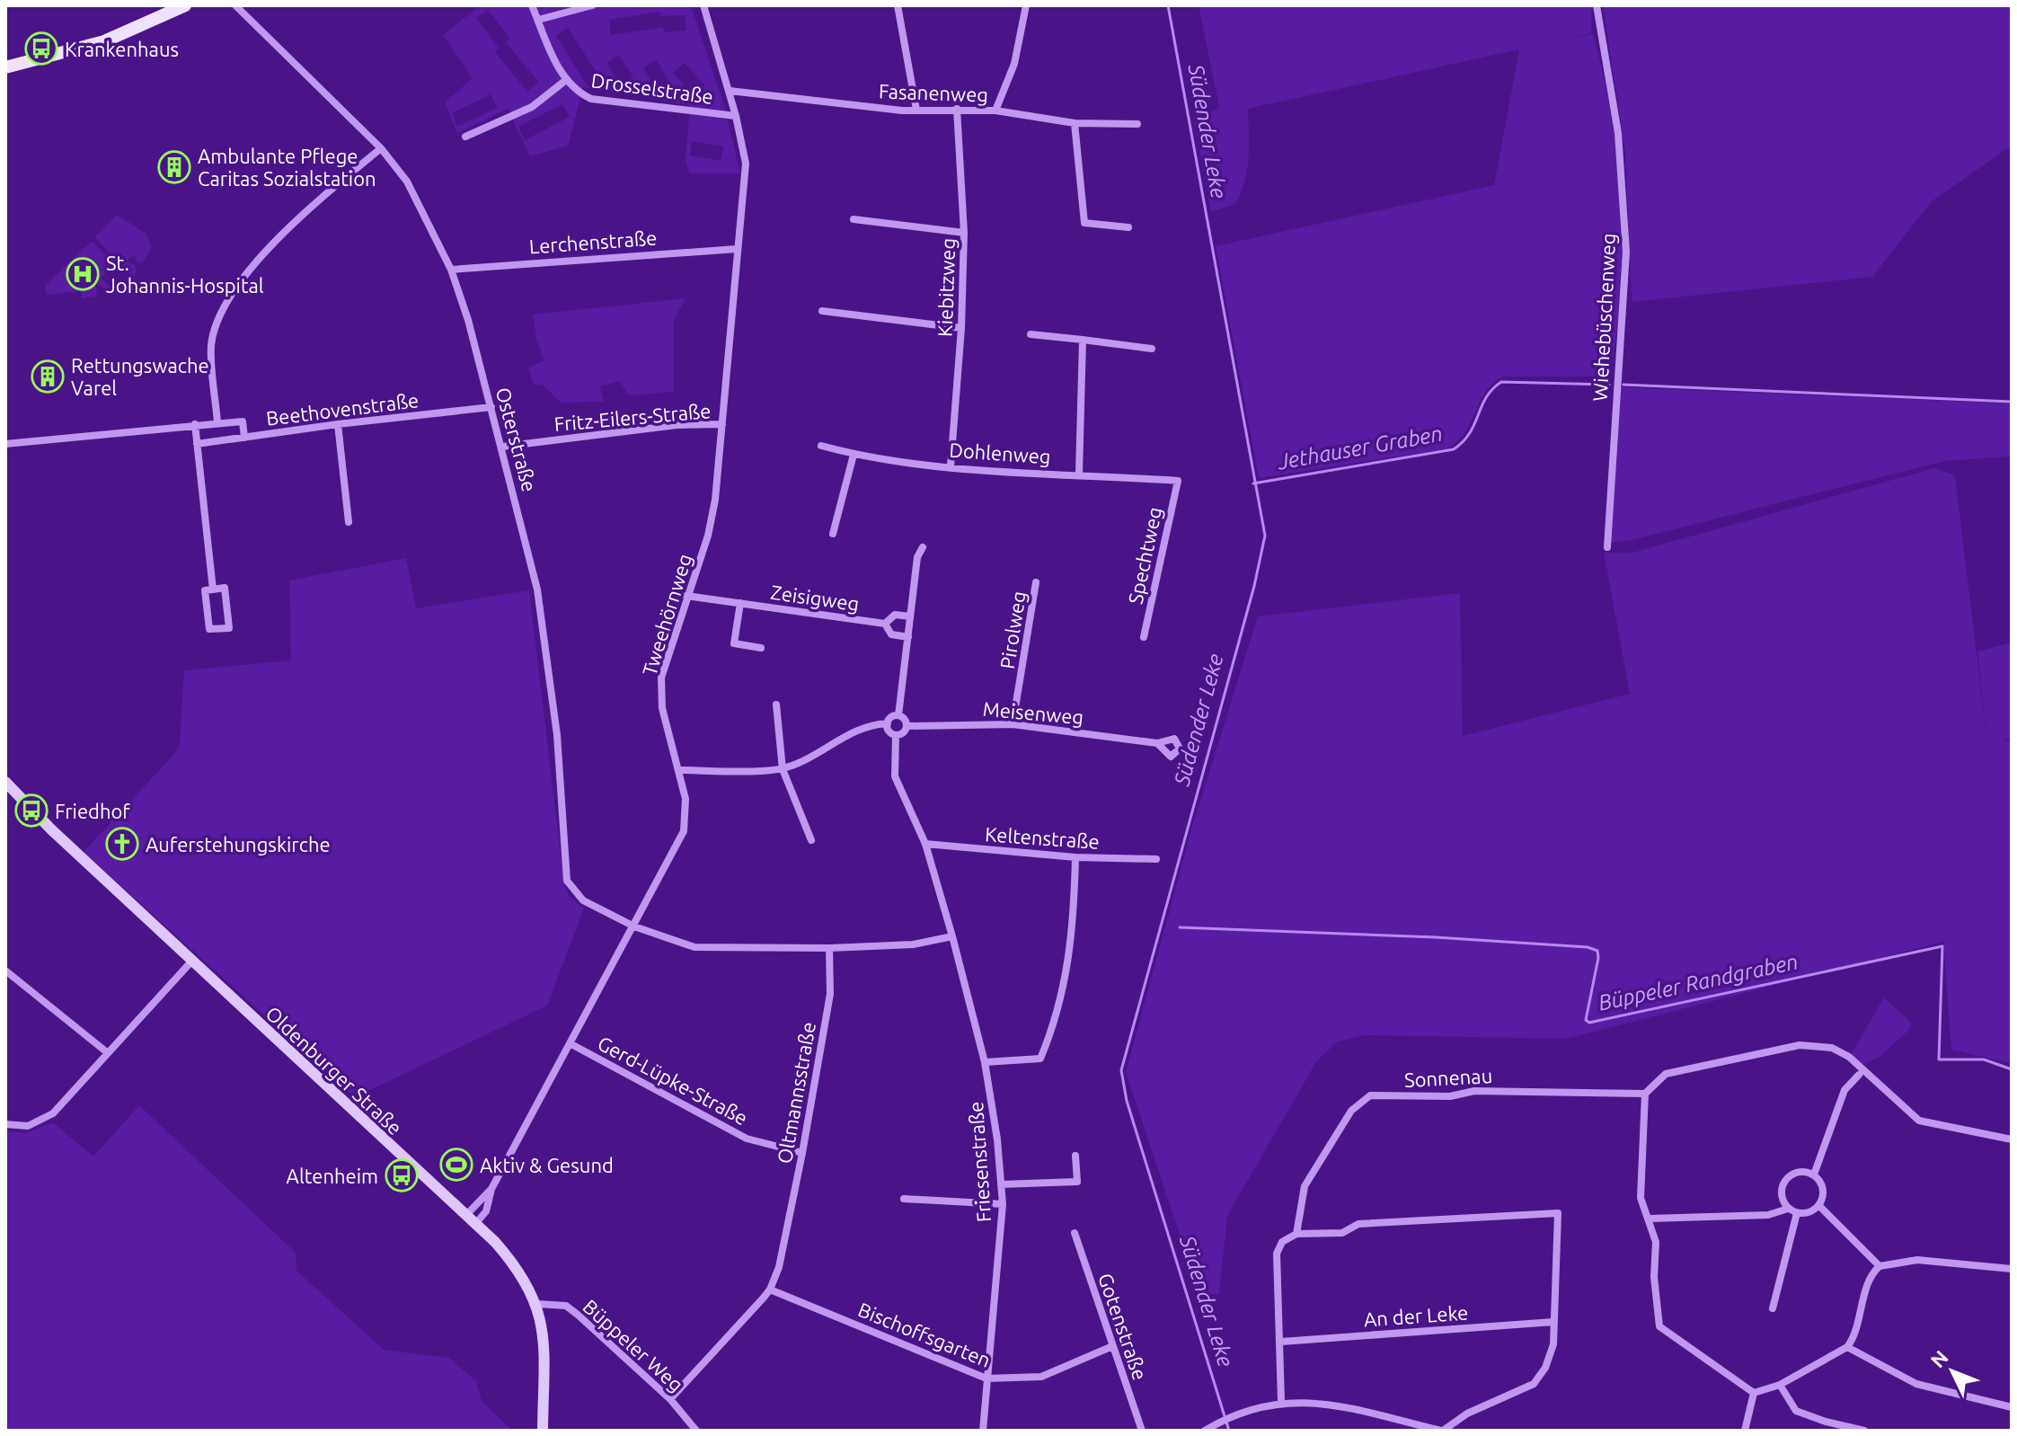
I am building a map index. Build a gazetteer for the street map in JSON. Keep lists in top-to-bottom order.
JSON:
{
  "streets": {
    "main road": ["Oldenburger Straße"],
    "street": [
      "Drosselstraße",
      "Fasanenweg",
      "Lerchenstraße",
      "Kiebitzweg",
      "Wiehebüschenweg",
      "Beethovenstraße",
      "Fritz-Eilers-Straße",
      "Osterstraße",
      "Dohlenweg",
      "Spechtweg",
      "Zeisigweg",
      "Tweehörnweg",
      "Pirolweg",
      "Meisenweg",
      "Keltenstraße",
      "Sonnenau",
      "Gerd-Lüpke-Straße",
      "Oltmannsstraße",
      "Friesenstraße",
      "An der Leke",
      "Gotenstraße",
      "Bischoffsgarten",
      "Büppeler Weg"
    ]
  },
  "crossings": [
    ["Drosselstraße", "Tweehörnweg"],
    ["Fasanenweg", "Kiebitzweg"],
    ["Fasanenweg", "Tweehörnweg"],
    ["Lerchenstraße", "Osterstraße"],
    ["Lerchenstraße", "Tweehörnweg"],
    ["Kiebitzweg", "Dohlenweg"],
    ["Beethovenstraße", "Osterstraße"],
    ["Fritz-Eilers-Straße", "Osterstraße"],
    ["Fritz-Eilers-Straße", "Tweehörnweg"],
    ["Osterstraße", "Tweehörnweg"],
    ["Dohlenweg", "Spechtweg"],
    ["Zeisigweg", "Tweehörnweg"],
    ["Tweehörnweg", "Oldenburger Straße"],
    ["Tweehörnweg", "Gerd-Lüpke-Straße"],
    ["Pirolweg", "Meisenweg"],
    ["Meisenweg", "Friesenstraße"],
    ["Keltenstraße", "Friesenstraße"],
    ["Oldenburger Straße", "Büppeler Weg"],
    ["Gerd-Lüpke-Straße", "Oltmannsstraße"],
    ["Oltmannsstraße", "Bischoffsgarten"],
    ["Oltmannsstraße", "Büppeler Weg"],
    ["Friesenstraße", "Bischoffsgarten"],
    ["Gotenstraße", "Bischoffsgarten"]
  ],
  "water": ["Südender Leke", "Jethauser Graben", "Büppeler Randgraben"],
  "places": {
    "bus stop": ["Krankenhaus", "Friedhof", "Altenheim"],
    "building": ["Ambulante Pflege Caritas Sozialstation", "Rettungswache Varel"],
    "hospital": ["St. Johannis-Hospital"],
    "church": ["Auferstehungskirche"],
    "sports": ["Aktiv & Gesund"]
  },
  "north": "top left"
}
